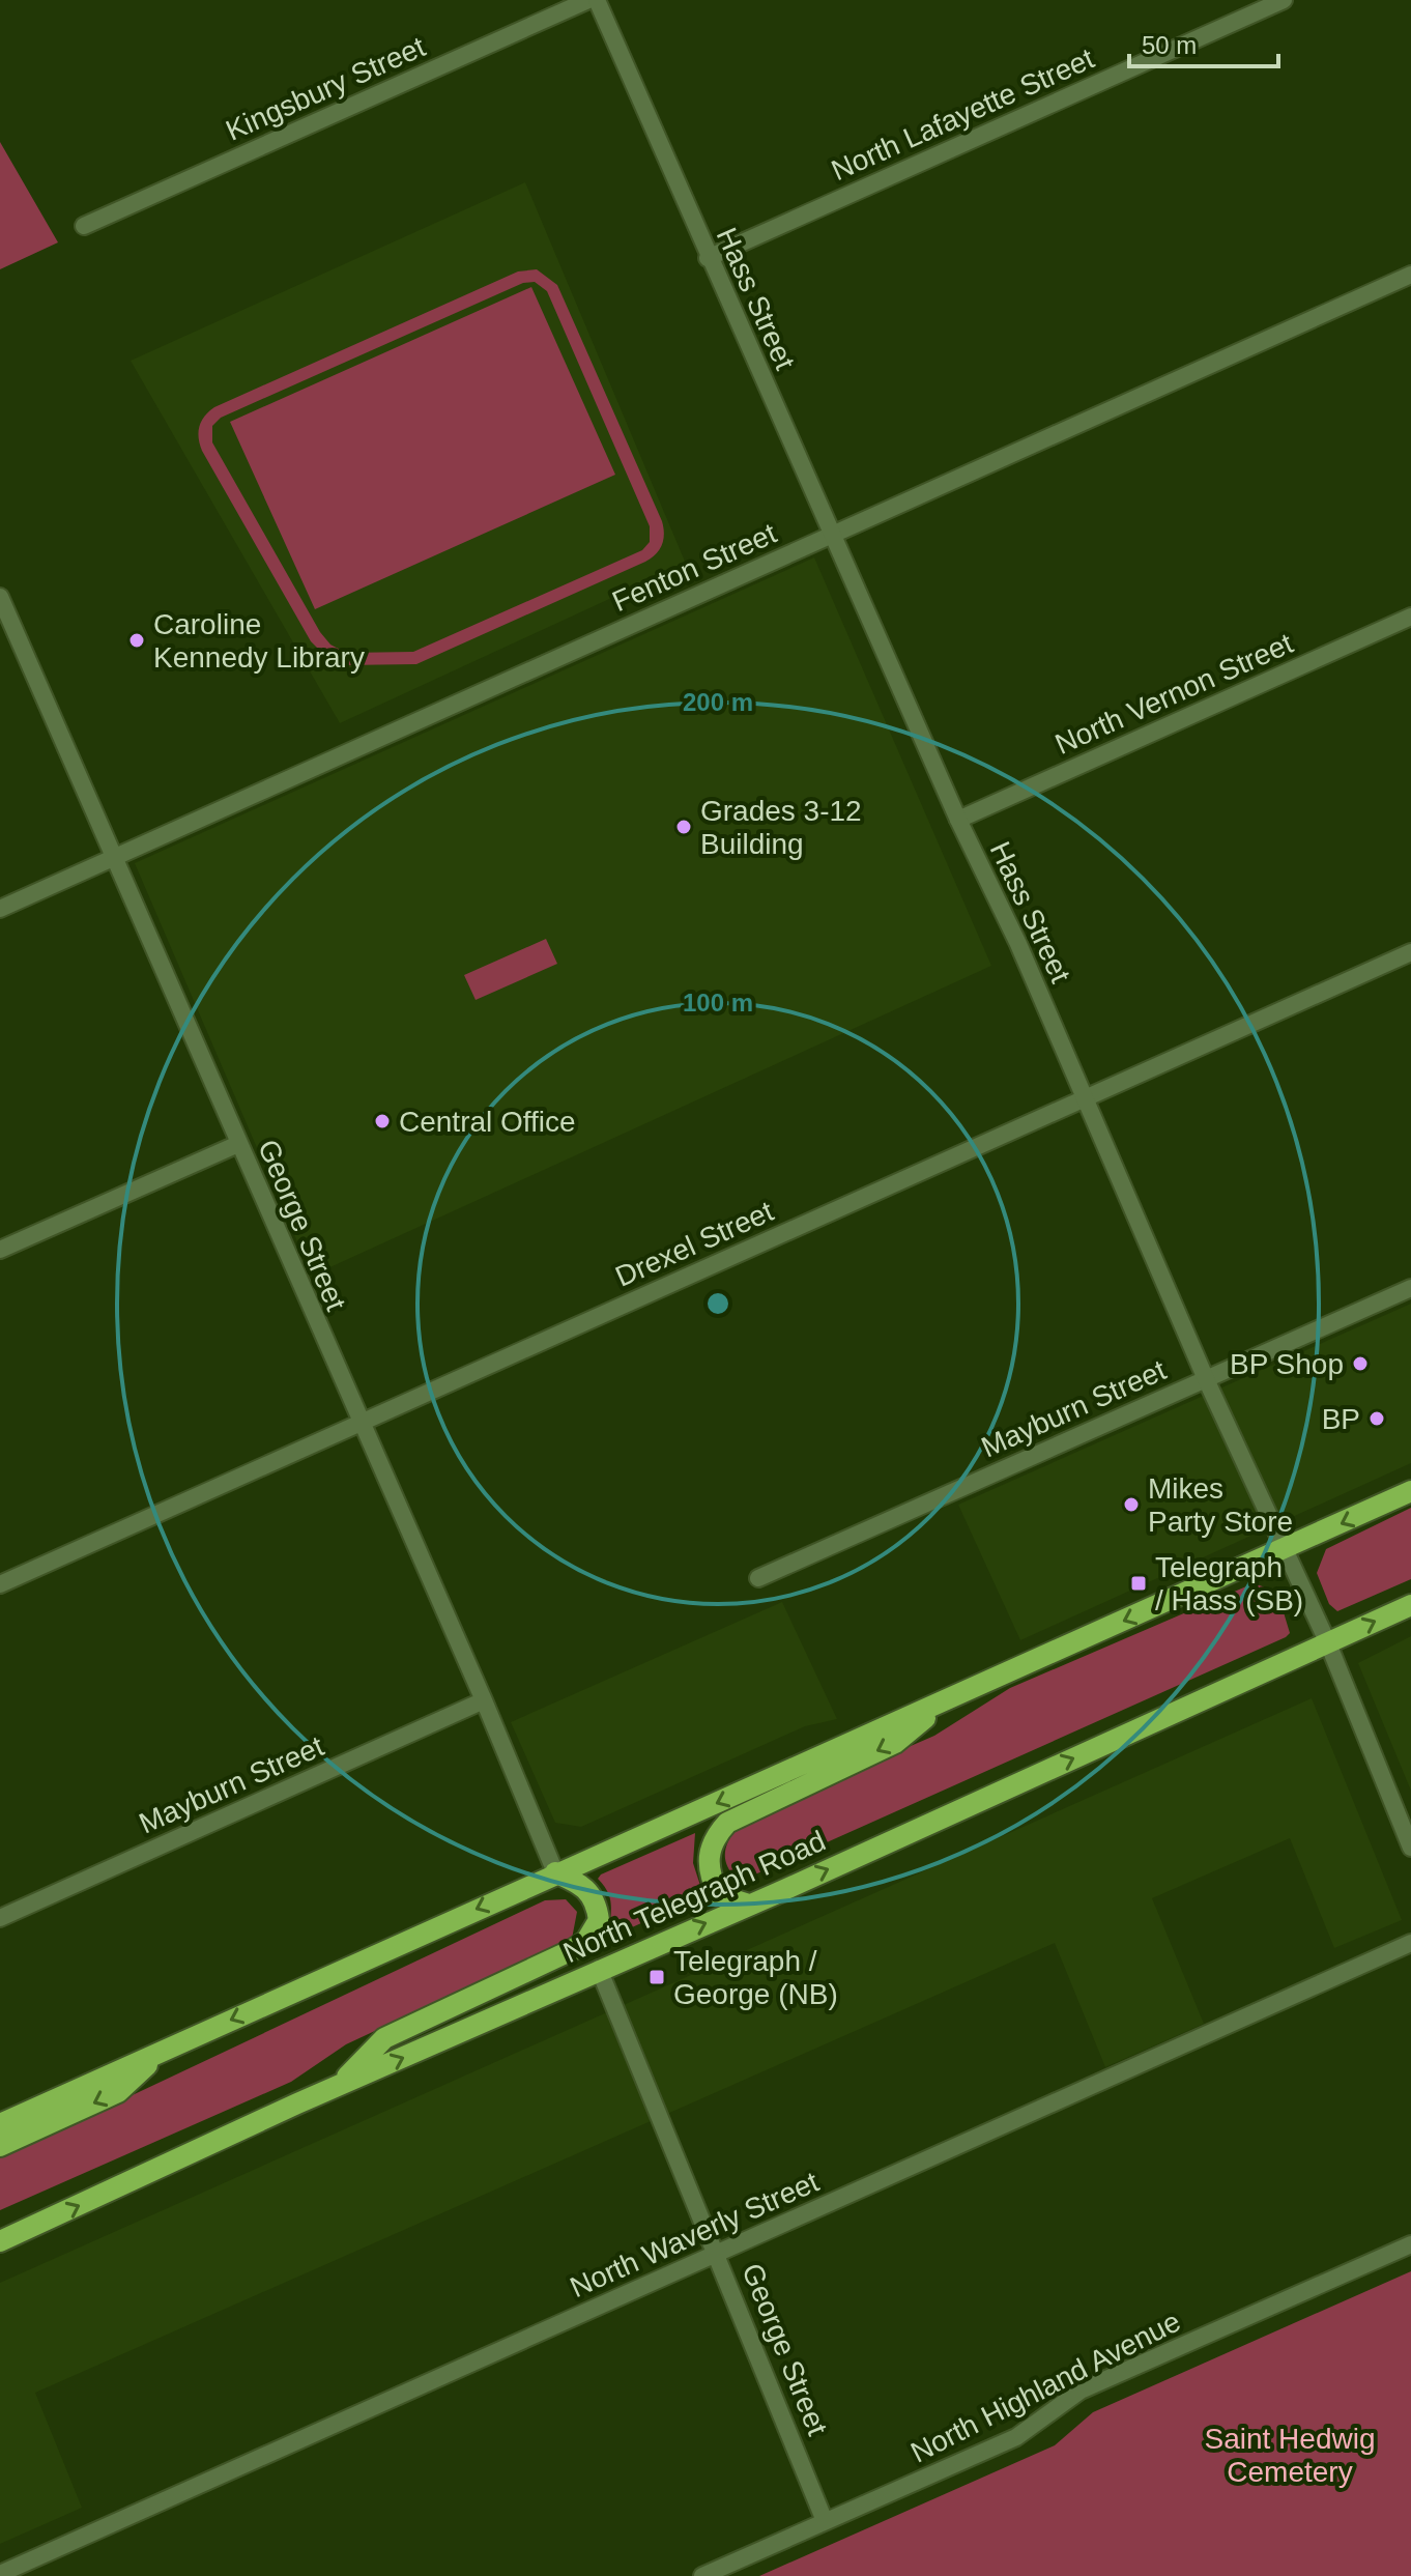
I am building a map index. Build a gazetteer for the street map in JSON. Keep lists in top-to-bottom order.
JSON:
{
  "streets": {
    "main road": ["North Telegraph Road"],
    "street": [
      "Kingsbury Street",
      "North Lafayette Street",
      "Hass Street",
      "Fenton Street",
      "North Vernon Street",
      "George Street",
      "Drexel Street",
      "Mayburn Street",
      "North Waverly Street",
      "North Highland Avenue"
    ]
  },
  "crossings": [
    ["North Lafayette Street", "Hass Street"],
    ["Hass Street", "Fenton Street"],
    ["Hass Street", "North Vernon Street"],
    ["Hass Street", "Drexel Street"],
    ["Hass Street", "Mayburn Street"],
    ["Hass Street", "North Telegraph Road"],
    ["Fenton Street", "George Street"],
    ["George Street", "Drexel Street"],
    ["George Street", "Mayburn Street"],
    ["George Street", "North Telegraph Road"],
    ["George Street", "North Waverly Street"],
    ["George Street", "North Highland Avenue"]
  ],
  "parks": ["Saint Hedwig Cemetery"],
  "places": {
    "other": [
      "Caroline Kennedy Library",
      "Grades 3-12 Building",
      "Central Office",
      "BP Shop",
      "BP",
      "Mikes Party Store"
    ],
    "transit": ["Telegraph / Hass (SB)", "Telegraph / George (NB)"]
  },
  "scale_bar": "50 m",
  "rings": ["200 m", "100 m"]
}
